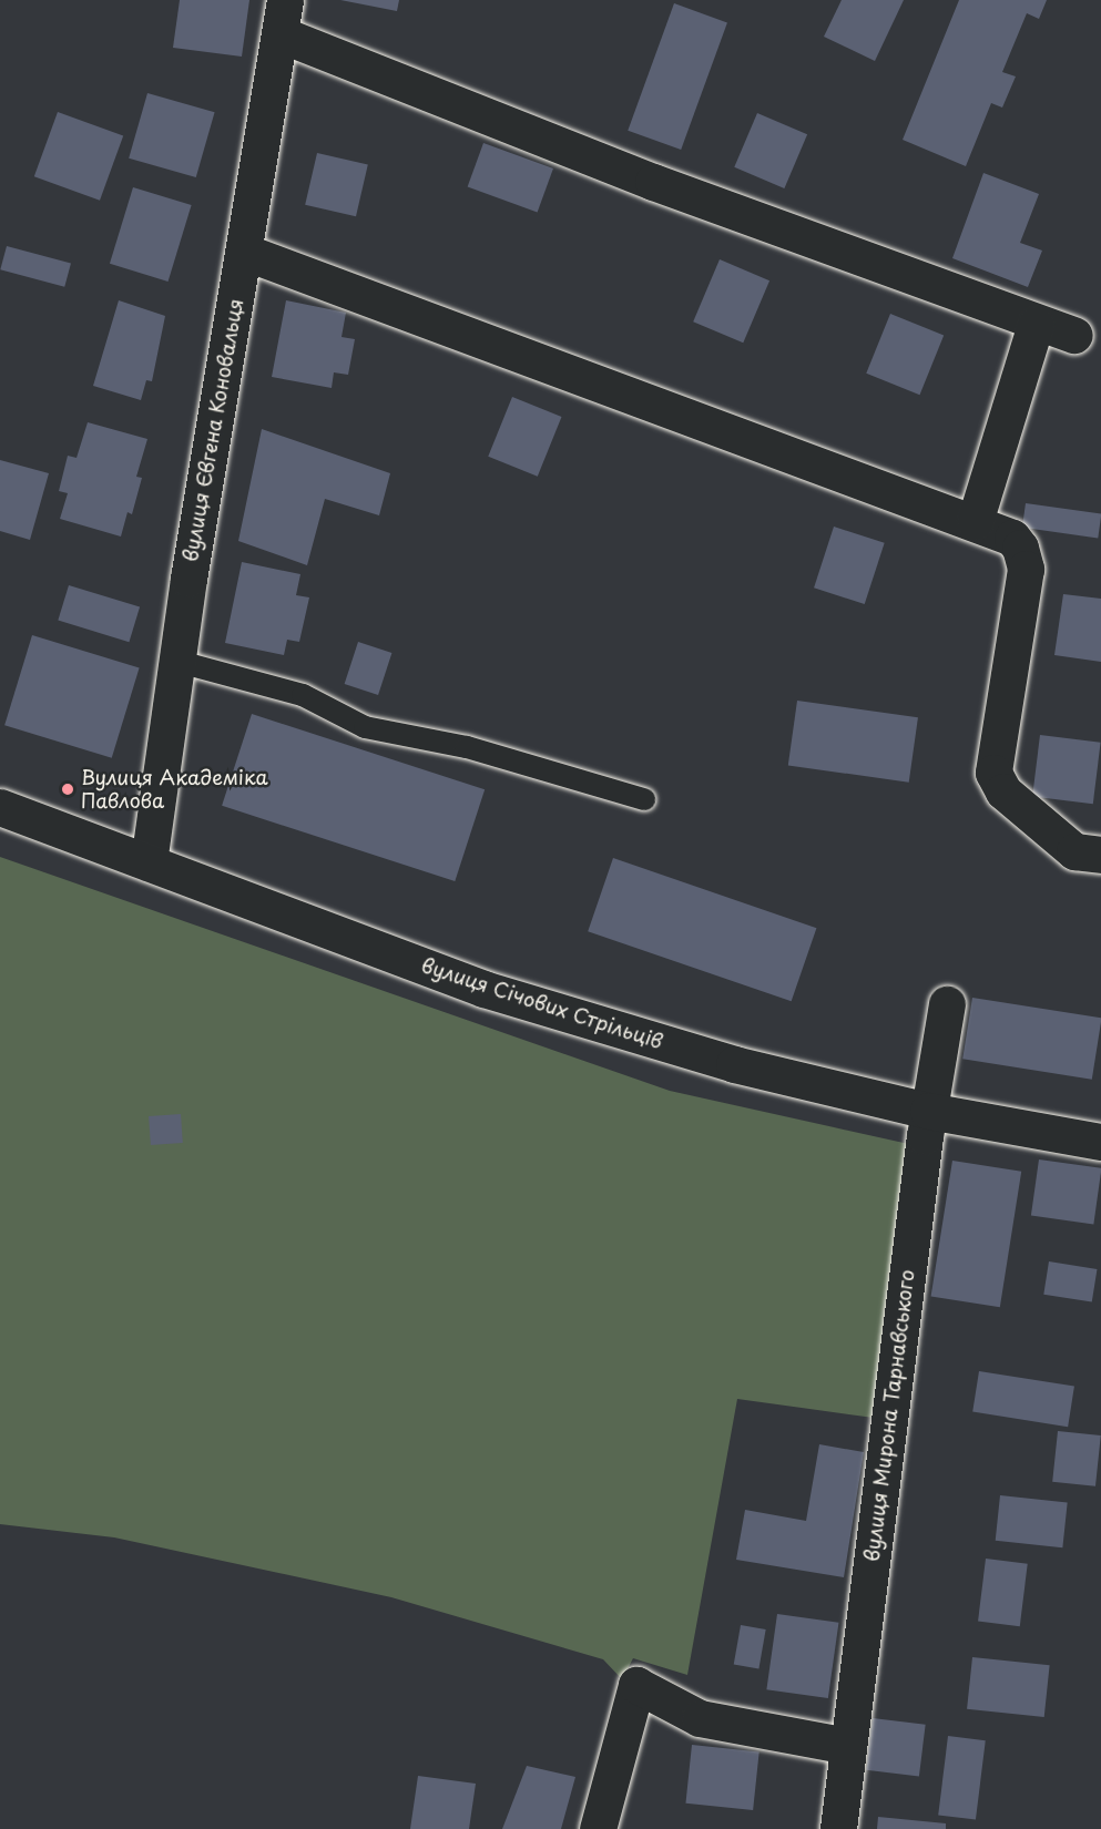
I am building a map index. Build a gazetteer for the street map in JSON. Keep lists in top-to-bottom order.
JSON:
{
  "streets": {
    "street": ["вулиця Євгена Коновальця", "вулиця Січових Стрільців", "вулиця Мирона Тарнавського"]
  },
  "crossings": [
    ["вулиця Євгена Коновальця", "вулиця Січових Стрільців"],
    ["вулиця Січових Стрільців", "вулиця Мирона Тарнавського"]
  ],
  "places": ["Вулиця Академіка Павлова"]
}
